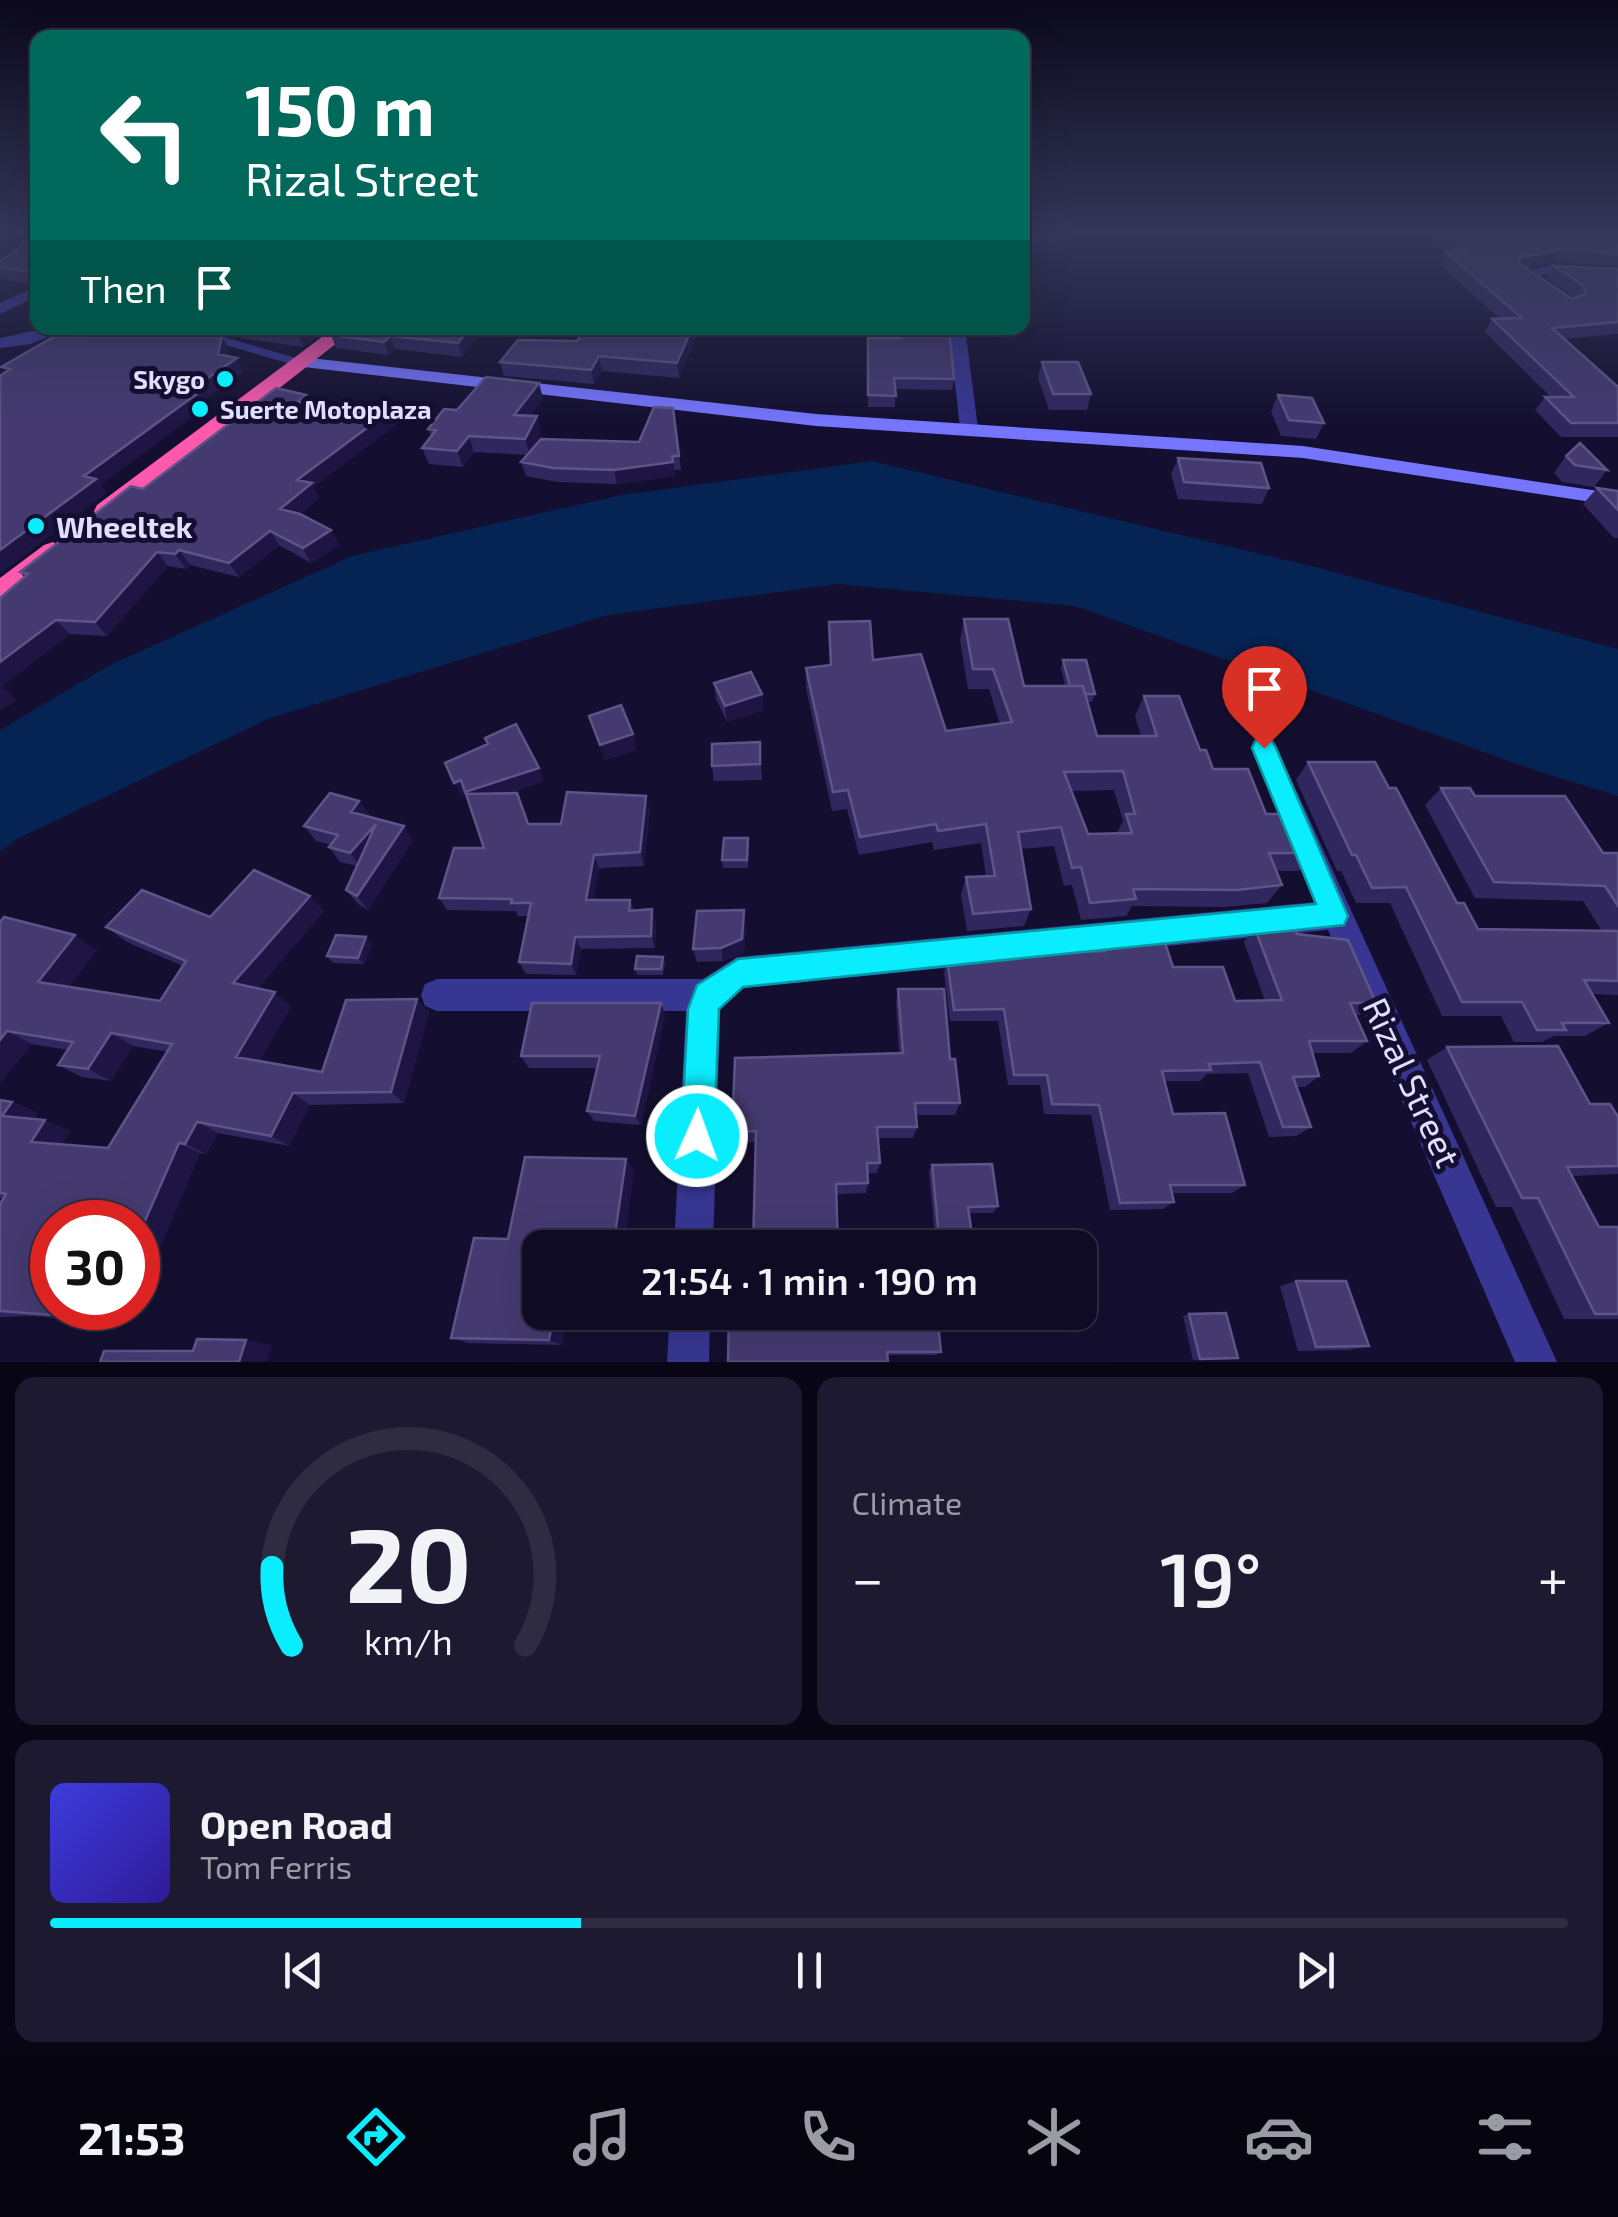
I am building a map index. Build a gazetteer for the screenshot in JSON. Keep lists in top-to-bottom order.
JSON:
{
  "streets": {
    "street": ["Rizal Street"]
  },
  "places": ["Skygo", "Suerte Motoplaza", "Wheeltek"],
  "page": {
    "turn": ["150 m", "Rizal Street"],
    "then": "Then",
    "limit": "30",
    "trip": "21:54 · 1 min · 190 m",
    "tile": "Climate",
    "heat": ["−", "19°", "+"],
    "song": ["Open Road", "Tom Ferris"],
    "tabs": "21:53",
    "gauge": ["20", "km/h"]
  }
}
